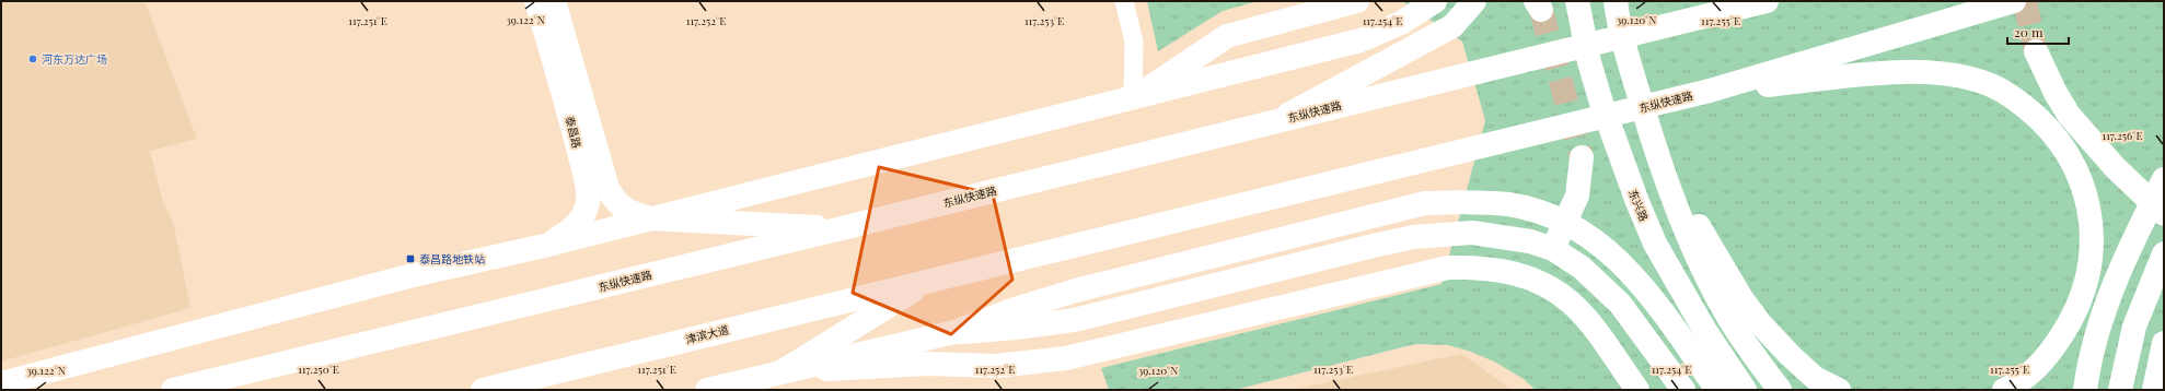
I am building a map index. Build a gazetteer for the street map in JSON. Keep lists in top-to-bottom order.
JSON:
{
  "streets": {
    "main road": [
      "东纵快速路",
      "泰昌路",
      "东兴路",
      "津滨大道"
    ]
  },
  "crossings": [
    ["东纵快速路", "津滨大道"]
  ],
  "places": {
    "other": ["河东万达广场"],
    "transit": ["泰昌路地铁站"]
  },
  "scale_bar": "20 m",
  "coordinates": [
    "39.122°N",
    "39.120°N",
    "117.251°E",
    "117.252°E",
    "117.253°E",
    "117.254°E",
    "117.255°E",
    "117.256°E",
    "117.250°E"
  ]
}
